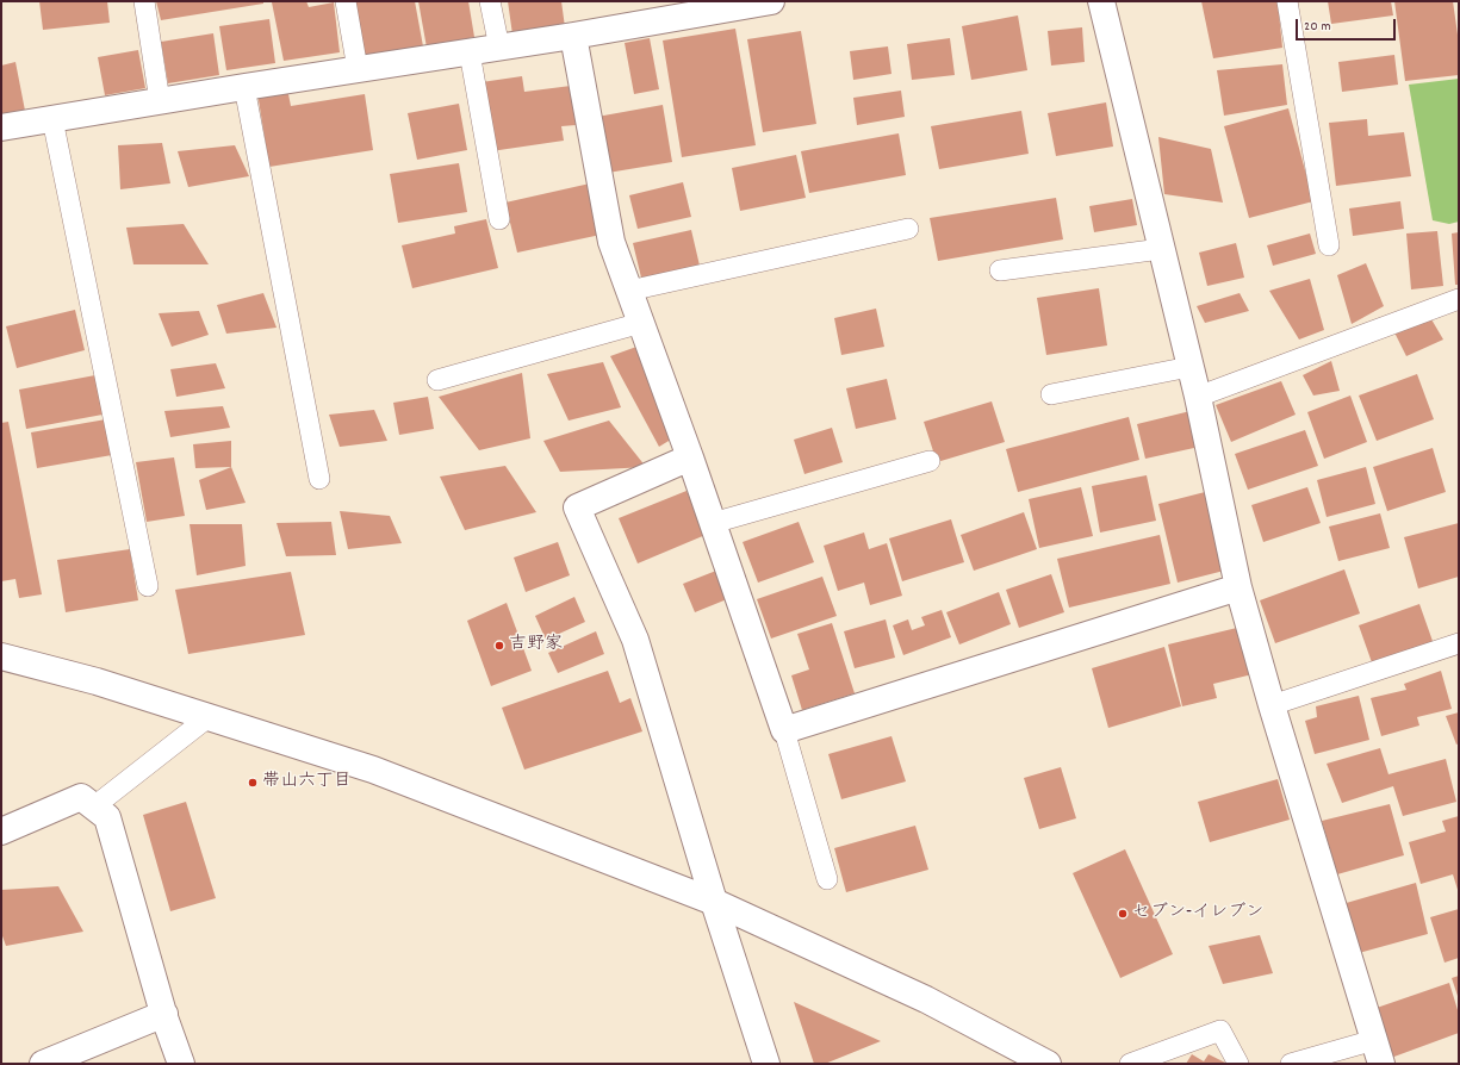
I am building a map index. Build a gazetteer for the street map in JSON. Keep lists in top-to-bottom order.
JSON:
{
  "places": ["吉野家", "帯山六丁目", "セブン-イレブン"],
  "scale_bar": "20 m"
}
